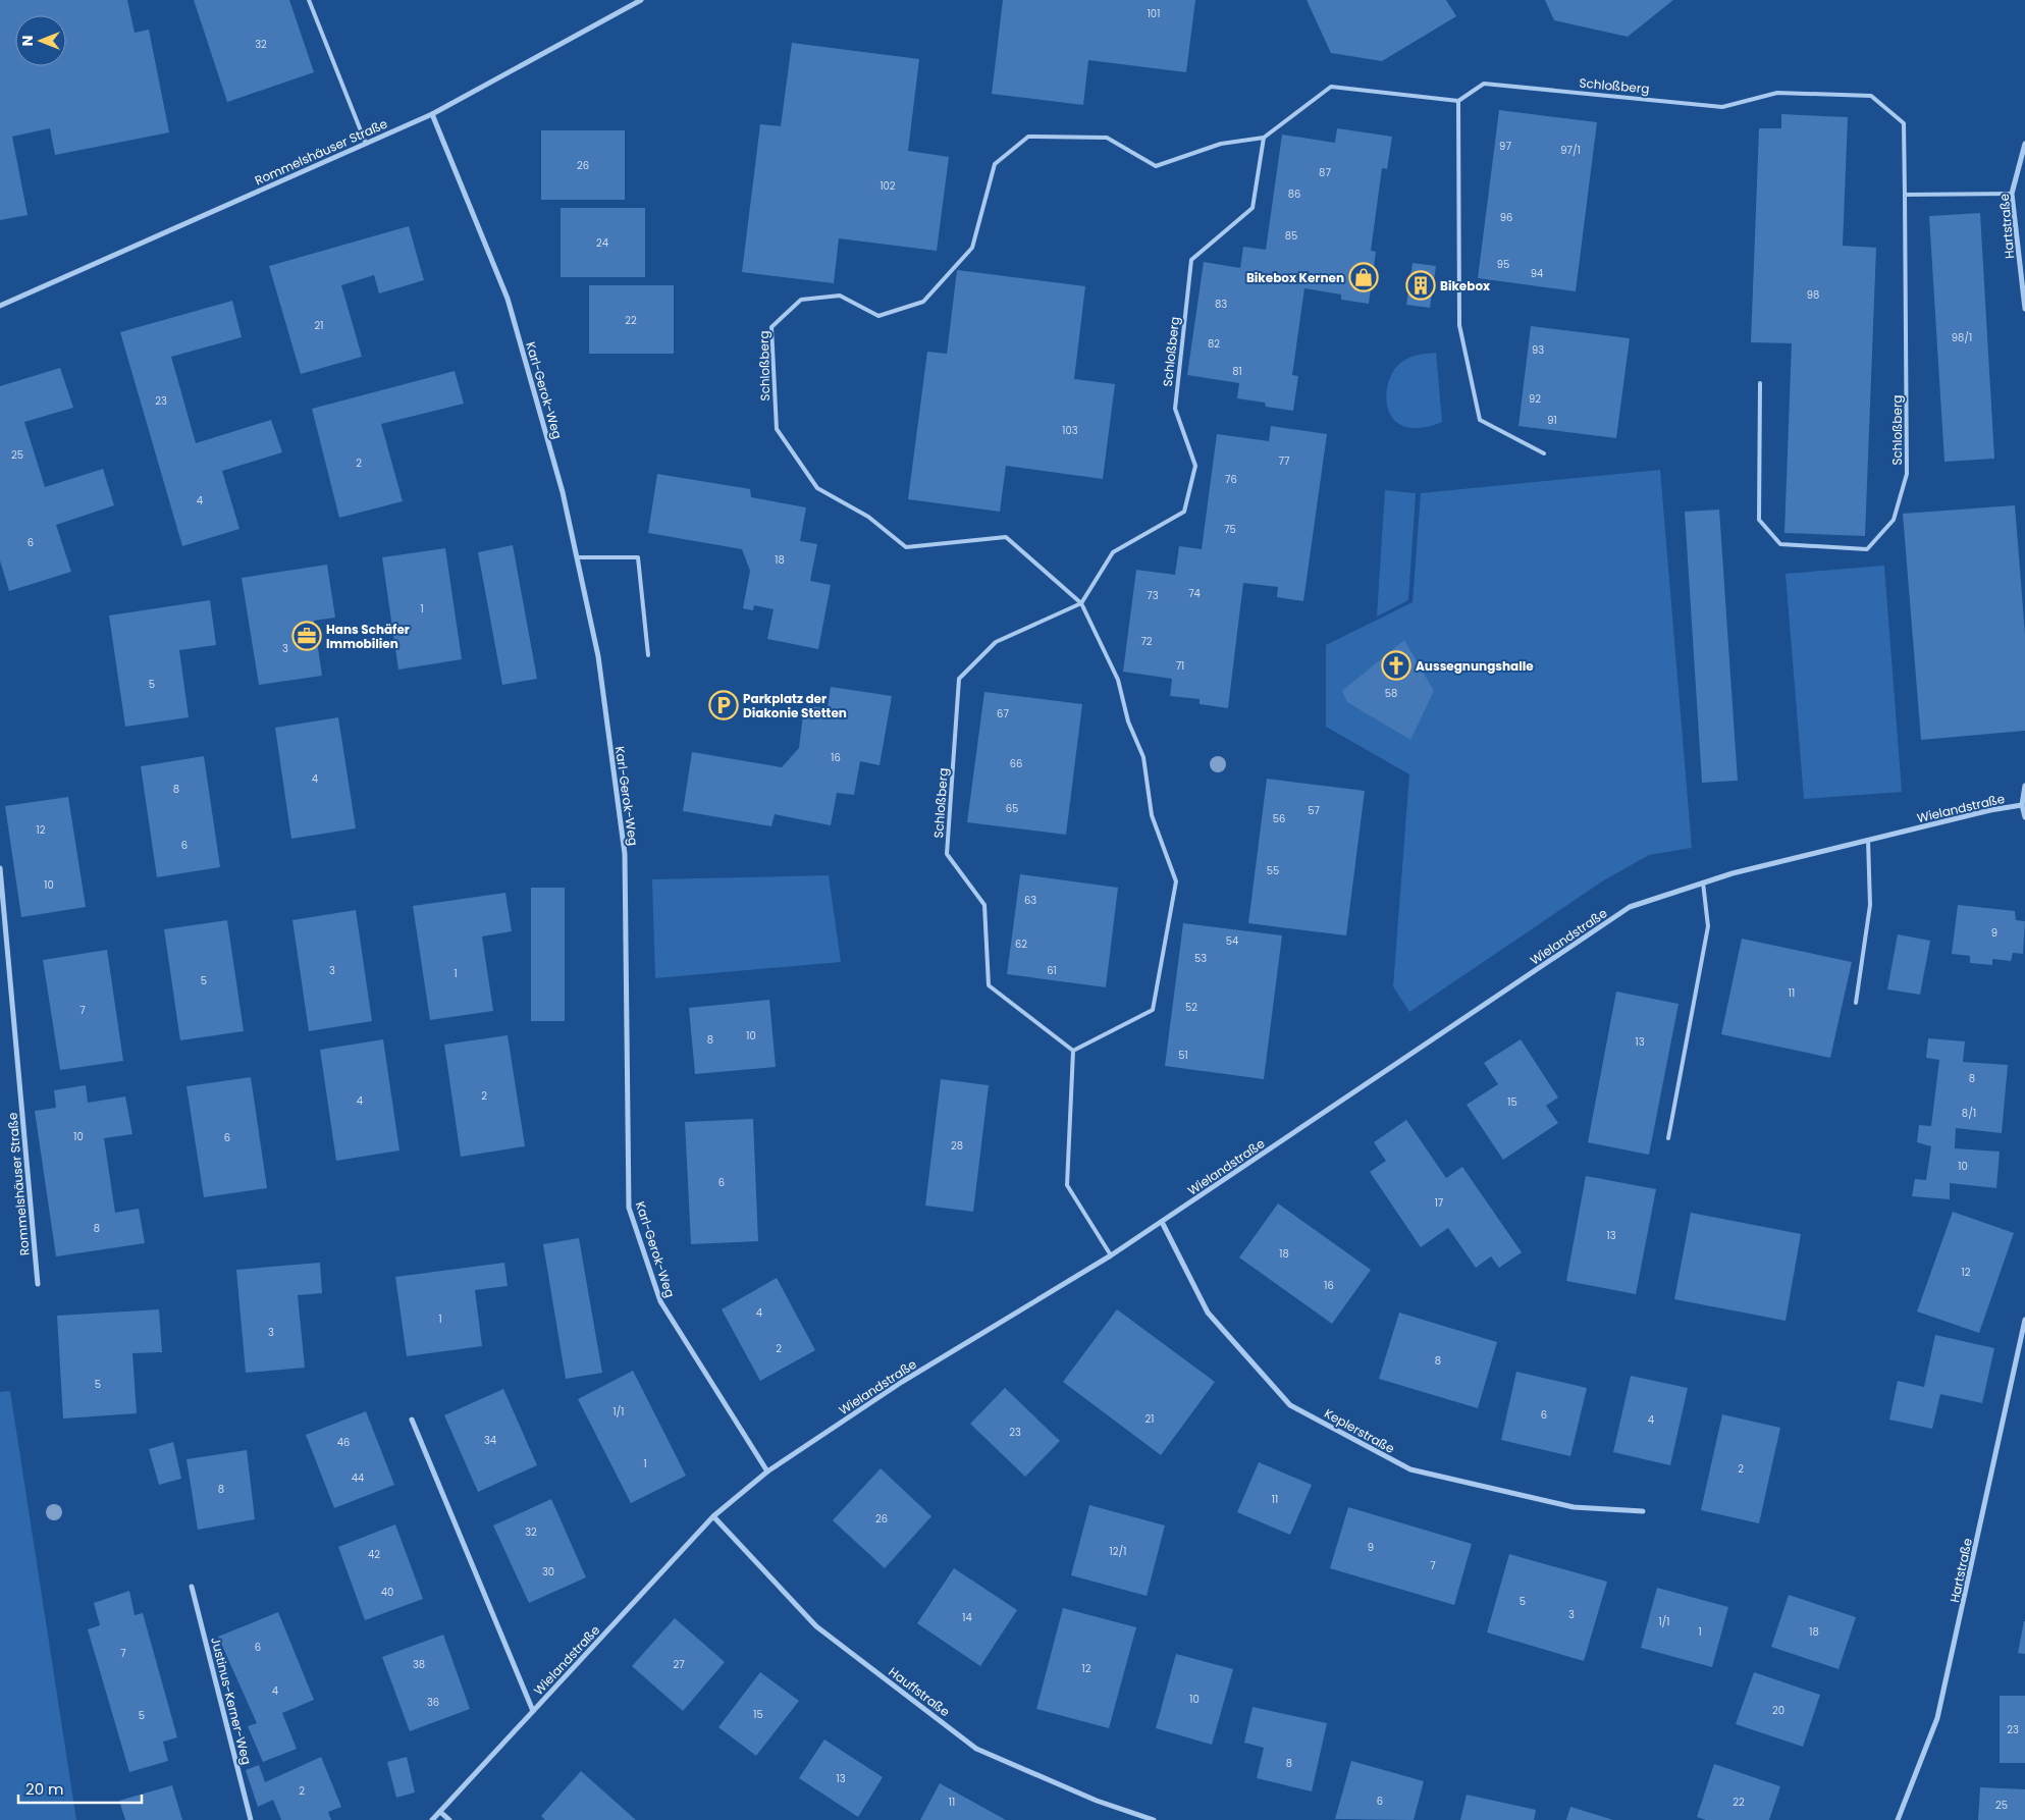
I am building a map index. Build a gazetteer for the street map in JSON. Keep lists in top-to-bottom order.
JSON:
{
  "streets": {
    "street": [
      "Rommelshäuser Straße",
      "Hartstraße",
      "Karl-Gerok-Weg",
      "Wielandstraße",
      "Keplerstraße",
      "Hauffstraße",
      "Justinus-Kerner-Weg"
    ],
    "lane": ["Schloßberg"]
  },
  "crossings": [
    ["Rommelshäuser Straße", "Karl-Gerok-Weg"],
    ["Karl-Gerok-Weg", "Wielandstraße"],
    ["Wielandstraße", "Keplerstraße"],
    ["Wielandstraße", "Hauffstraße"]
  ],
  "places": {
    "shop": ["Bikebox Kernen"],
    "building": ["Bikebox"],
    "office": ["Hans Schäfer Immobilien"],
    "church": ["Aussegnungshalle"],
    "parking": ["Parkplatz der Diakonie Stetten"]
  },
  "house_numbers": [
    "101",
    "32",
    "97",
    "97/1",
    "26",
    "87",
    "102",
    "86",
    "96",
    "85",
    "24",
    "95",
    "94",
    "98",
    "83",
    "22",
    "21",
    "98/1",
    "82",
    "93",
    "81",
    "92",
    "23",
    "91",
    "103",
    "25",
    "77",
    "2",
    "76",
    "4",
    "75",
    "6",
    "18",
    "74",
    "73",
    "1",
    "72",
    "3",
    "71",
    "5",
    "58",
    "67",
    "16",
    "66",
    "4",
    "8",
    "65",
    "57",
    "56",
    "12",
    "6",
    "55",
    "10",
    "63",
    "9",
    "54",
    "62",
    "53",
    "3",
    "61",
    "1",
    "5",
    "11",
    "52",
    "7",
    "10",
    "8",
    "13",
    "51",
    "8",
    "2",
    "4",
    "15",
    "8/1",
    "10",
    "6",
    "28",
    "10",
    "6",
    "17",
    "8",
    "13",
    "18",
    "12",
    "16",
    "4",
    "1",
    "3",
    "2",
    "8",
    "5",
    "1/1",
    "6",
    "21",
    "4",
    "23",
    "34",
    "46",
    "1",
    "2",
    "44",
    "8",
    "11",
    "26",
    "32",
    "9",
    "12/1",
    "42",
    "7",
    "30",
    "40",
    "5",
    "3",
    "14",
    "1/1",
    "1",
    "18",
    "6",
    "7",
    "38",
    "27",
    "12",
    "4",
    "10",
    "36",
    "20",
    "15",
    "5",
    "23",
    "8",
    "13",
    "2",
    "6",
    "11",
    "22",
    "25"
  ],
  "scale_bar": "20 m",
  "north": "left"
}
